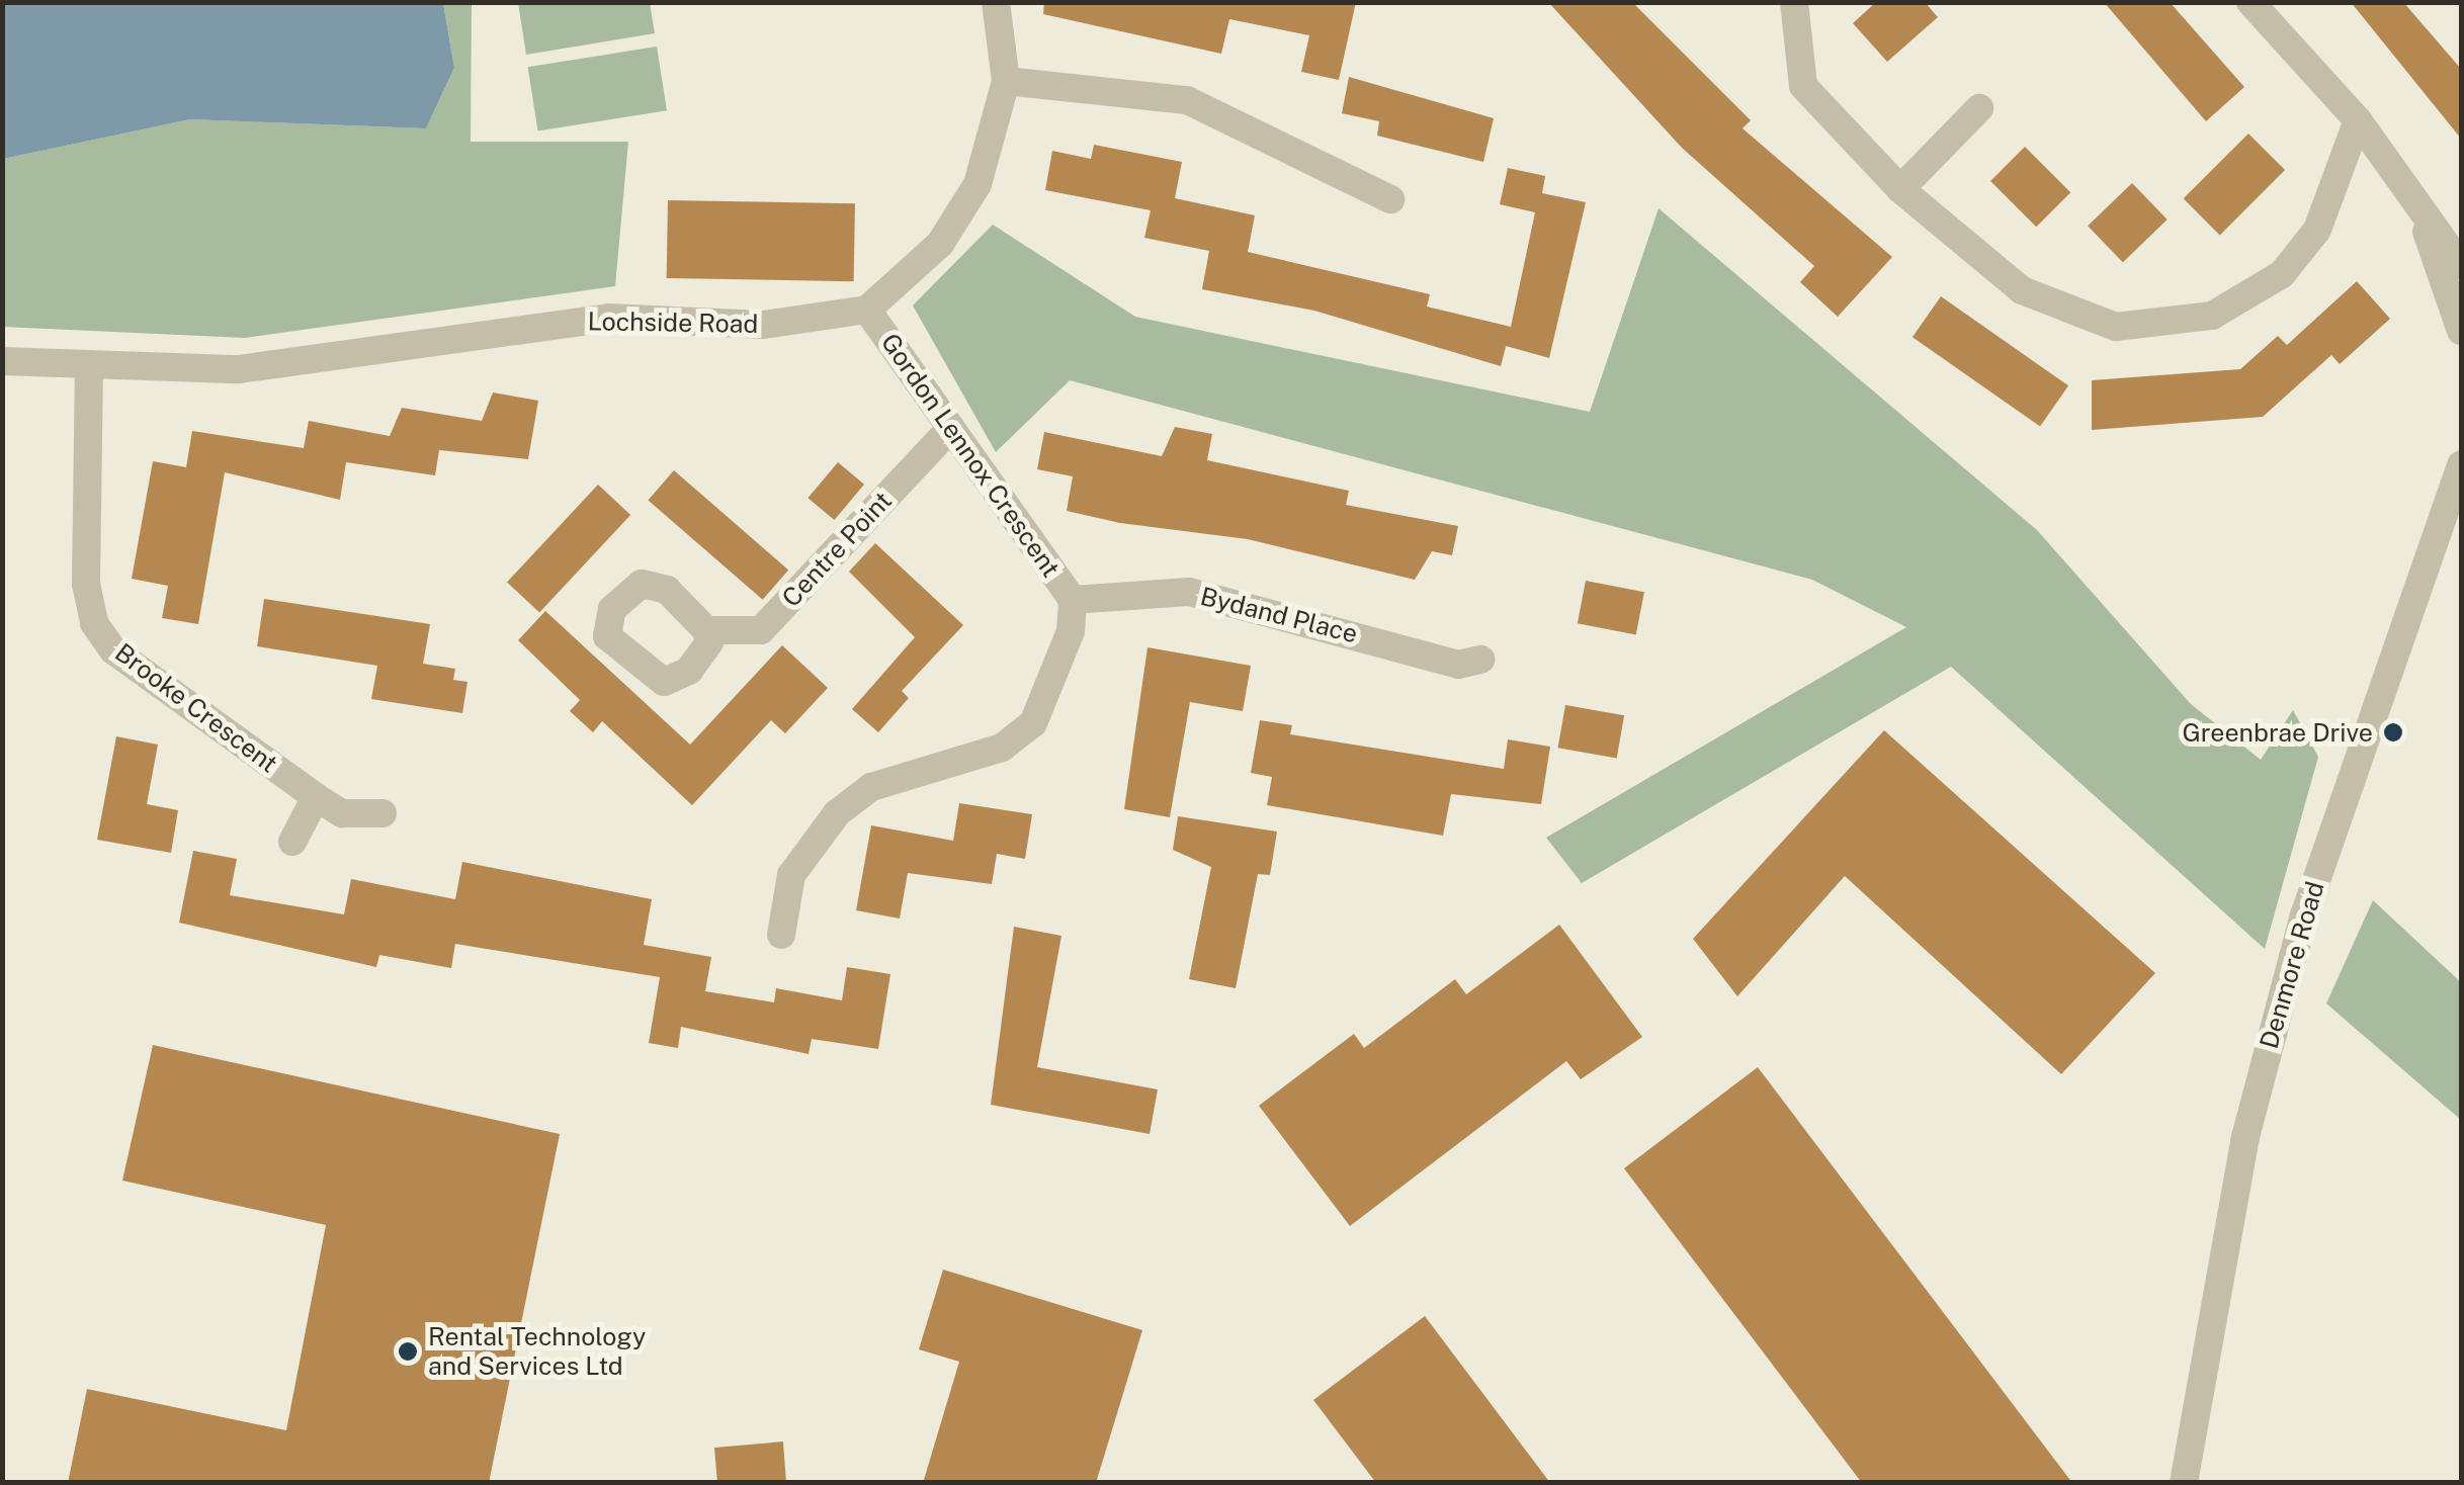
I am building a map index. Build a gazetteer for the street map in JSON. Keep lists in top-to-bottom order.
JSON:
{
  "streets": {
    "street": [
      "Lochside Road",
      "Gordon Lennox Crescent",
      "Centre Point",
      "Bydand Place",
      "Brooke Crescent",
      "Denmore Road"
    ]
  },
  "crossings": [
    ["Lochside Road", "Gordon Lennox Crescent"],
    ["Lochside Road", "Brooke Crescent"],
    ["Gordon Lennox Crescent", "Centre Point"],
    ["Gordon Lennox Crescent", "Bydand Place"]
  ],
  "places": ["Greenbrae Drive", "Rental Technology and Services Ltd"]
}
